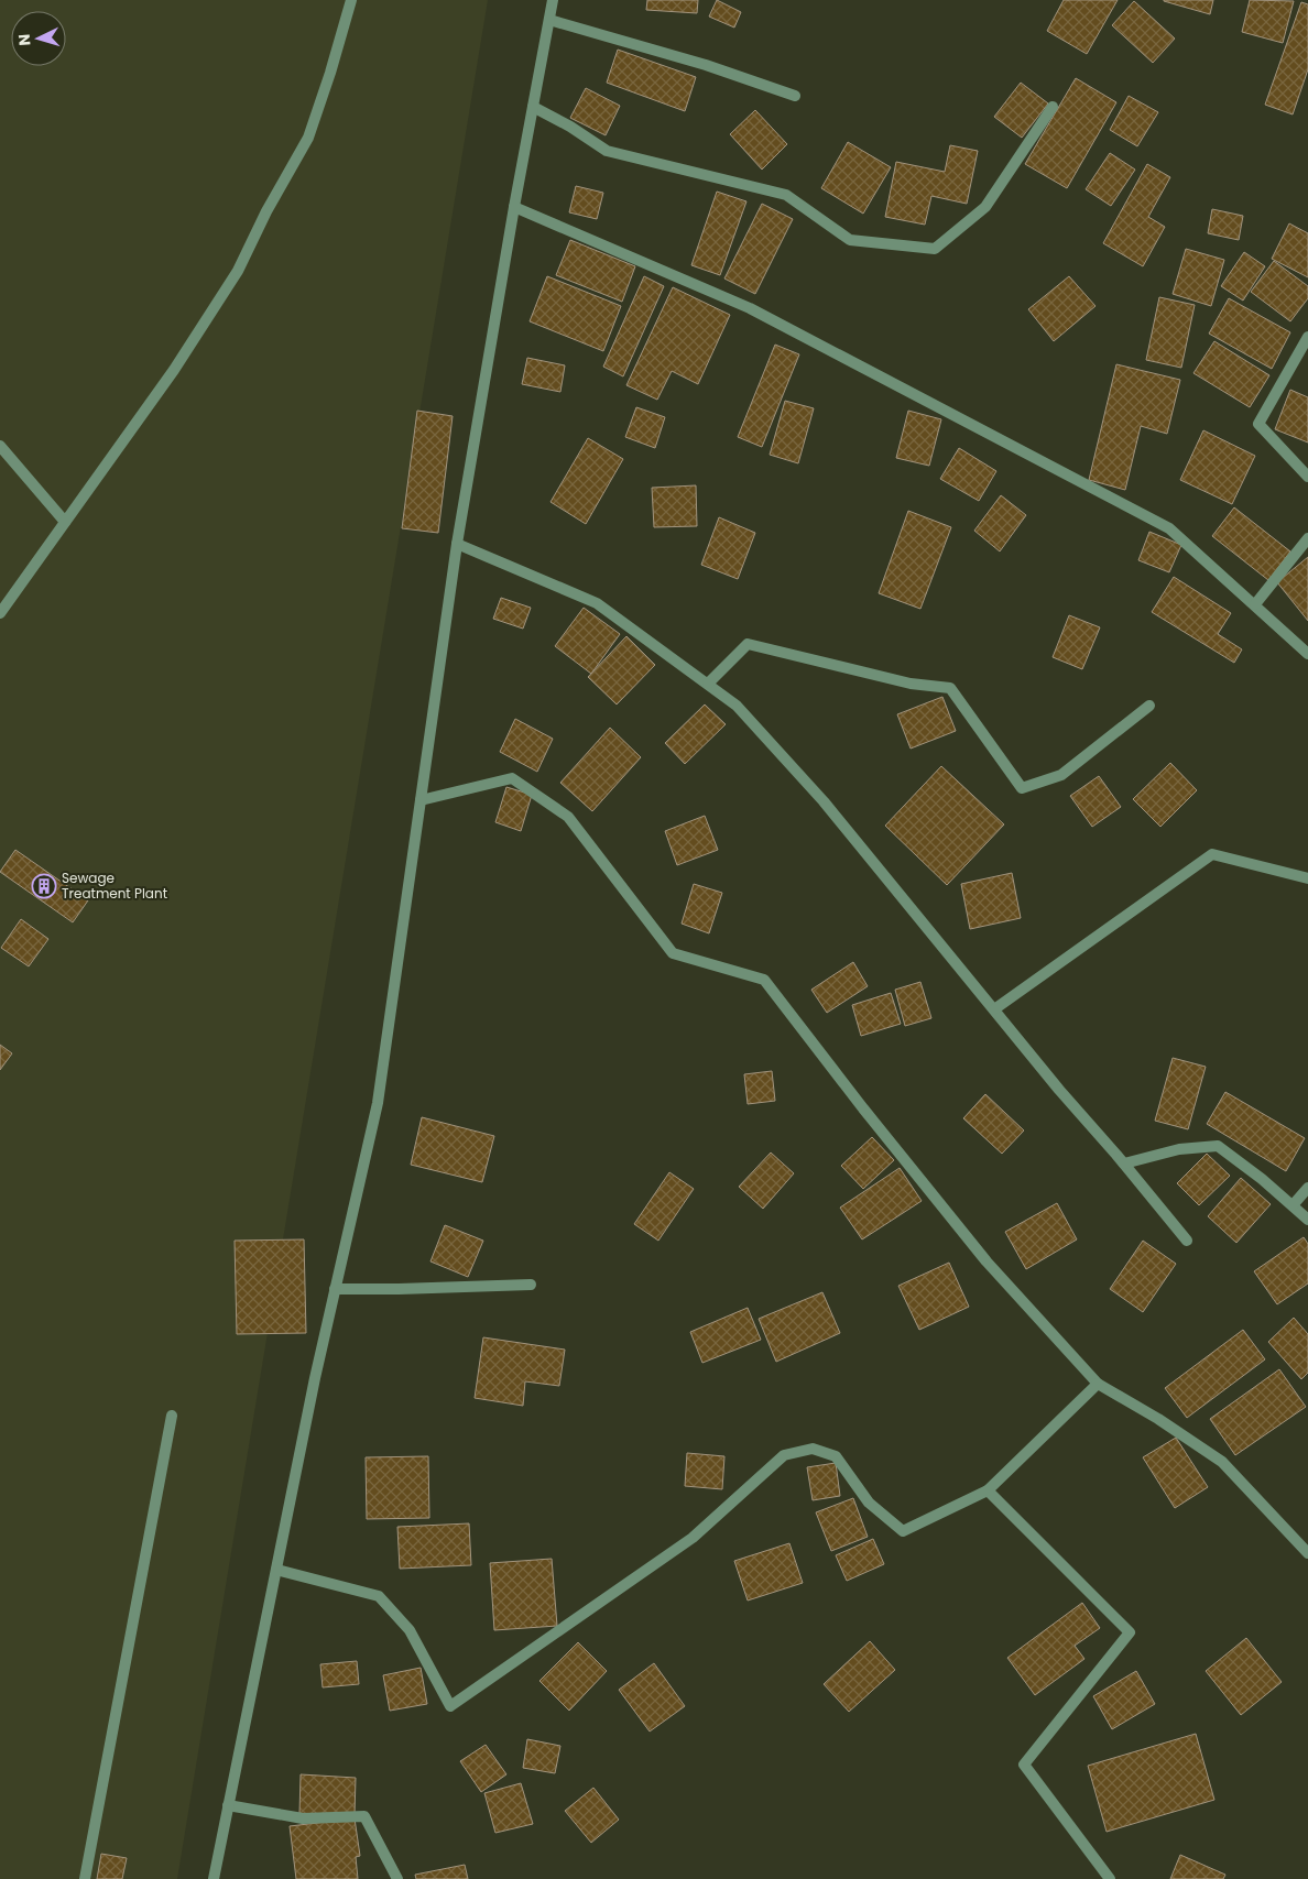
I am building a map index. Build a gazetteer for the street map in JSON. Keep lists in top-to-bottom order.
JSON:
{
  "places": {
    "building": ["Sewage Treatment Plant"]
  },
  "north": "left"
}
